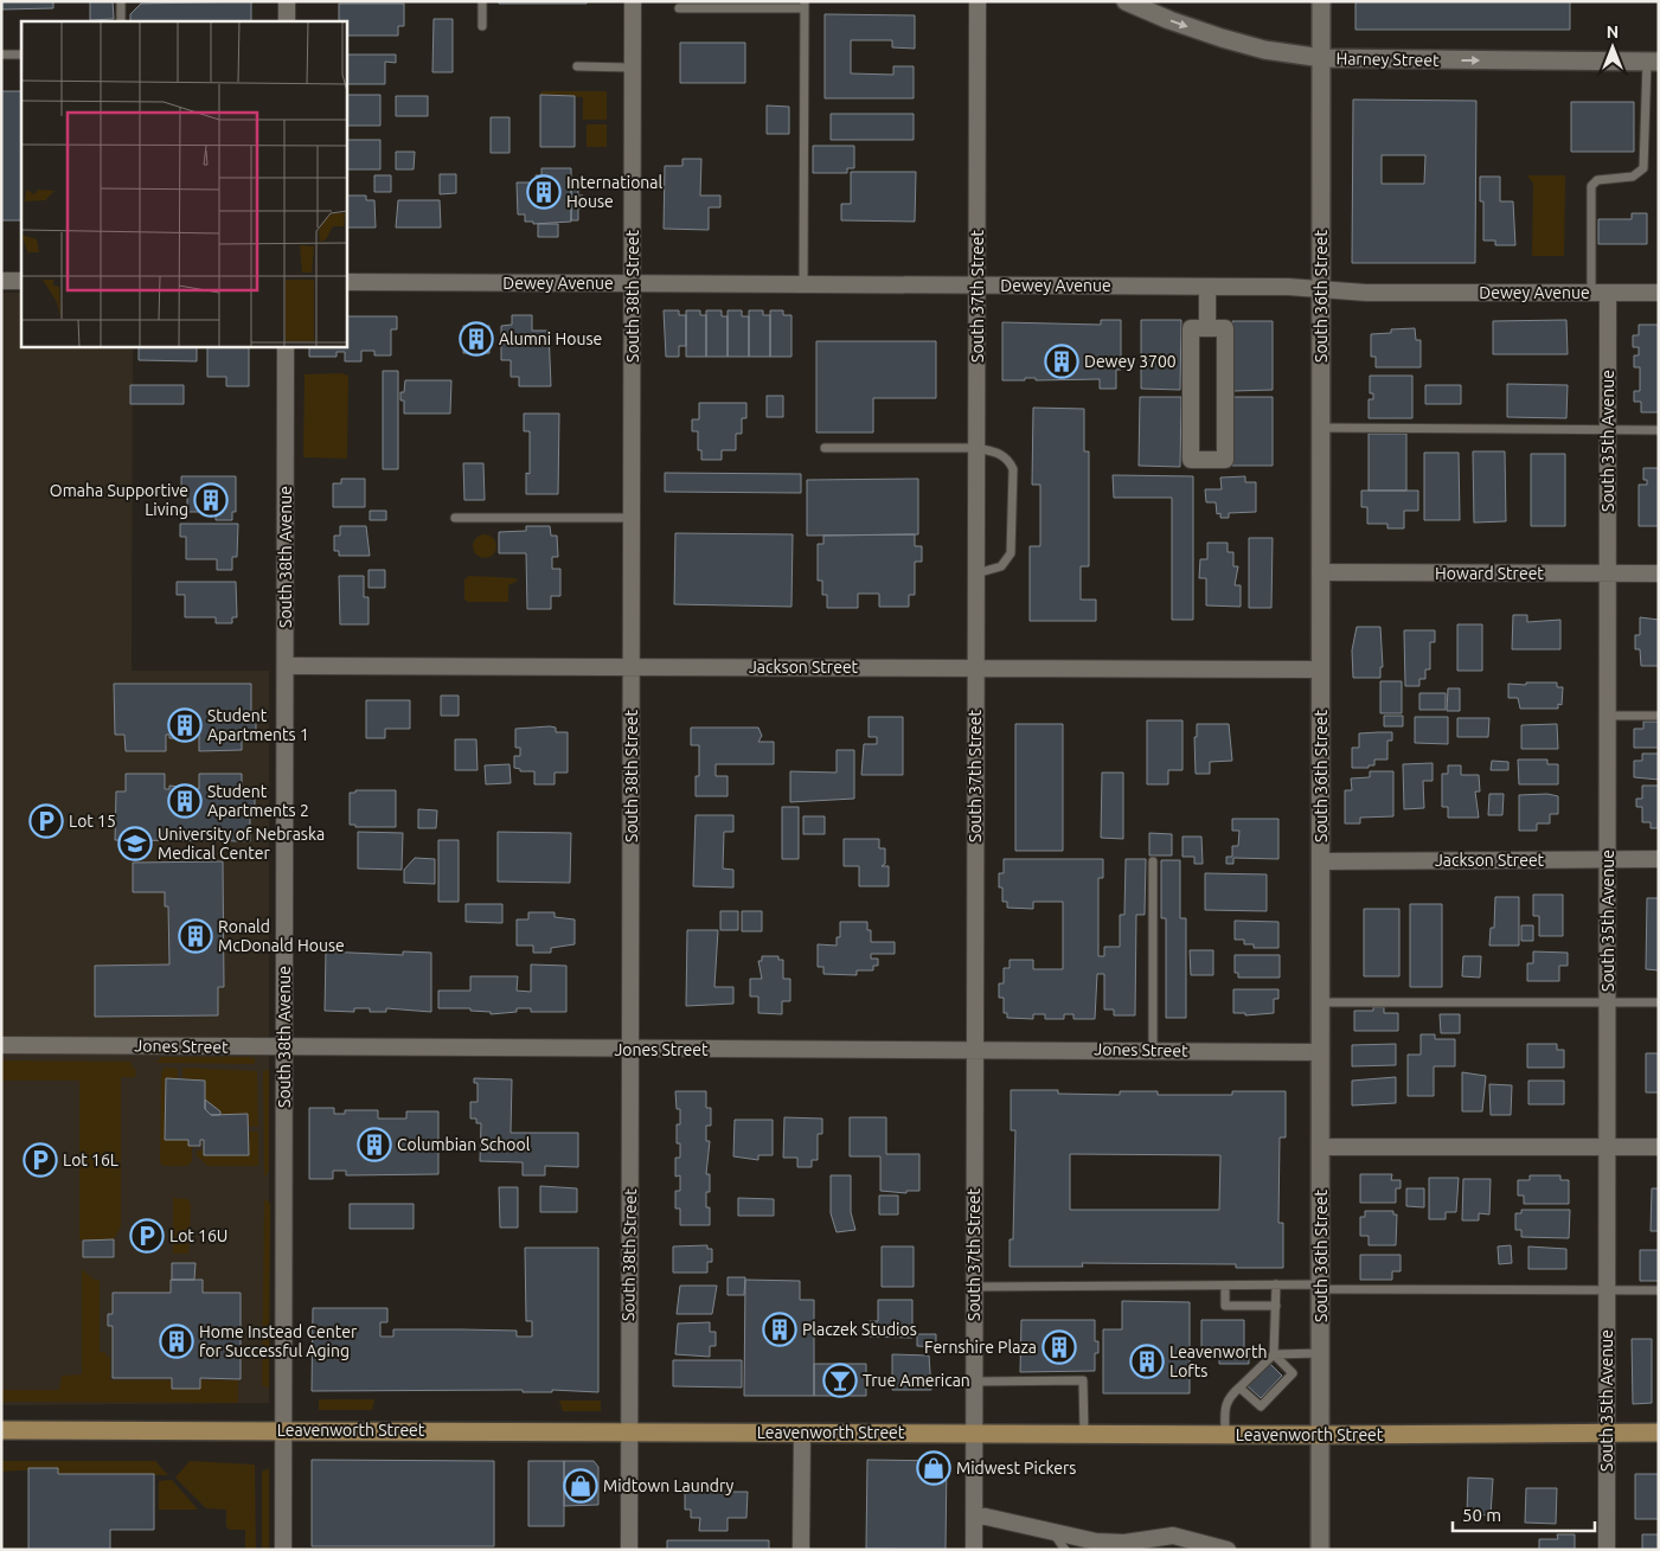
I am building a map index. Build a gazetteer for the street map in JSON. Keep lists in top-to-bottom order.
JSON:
{
  "streets": {
    "main road": ["Leavenworth Street"],
    "street": [
      "Harney Street",
      "Dewey Avenue",
      "South 38th Street",
      "South 37th Street",
      "South 36th Street",
      "South 35th Avenue",
      "South 38th Avenue",
      "Howard Street",
      "Jackson Street",
      "Jones Street"
    ]
  },
  "crossings": [
    ["Harney Street", "South 36th Street"],
    ["Dewey Avenue", "South 38th Street"],
    ["Dewey Avenue", "South 37th Street"],
    ["Dewey Avenue", "South 36th Street"],
    ["Dewey Avenue", "South 35th Avenue"],
    ["South 38th Street", "Jackson Street"],
    ["South 38th Street", "Jones Street"],
    ["South 38th Street", "Leavenworth Street"],
    ["South 37th Street", "Jackson Street"],
    ["South 37th Street", "Jones Street"],
    ["South 37th Street", "Leavenworth Street"],
    ["South 36th Street", "Howard Street"],
    ["South 36th Street", "Jackson Street"],
    ["South 36th Street", "Jones Street"],
    ["South 36th Street", "Leavenworth Street"],
    ["South 35th Avenue", "Howard Street"],
    ["South 35th Avenue", "Jackson Street"],
    ["South 35th Avenue", "Leavenworth Street"],
    ["South 38th Avenue", "Jackson Street"],
    ["South 38th Avenue", "Jones Street"],
    ["South 38th Avenue", "Leavenworth Street"]
  ],
  "one_way": ["Harney Street"],
  "places": {
    "building": [
      "International House",
      "Alumni House",
      "Dewey 3700",
      "Omaha Supportive Living",
      "Student Apartments 1",
      "Student Apartments 2",
      "Ronald McDonald House",
      "Columbian School",
      "Placzek Studios",
      "Home Instead Center for Successful Aging",
      "Fernshire Plaza",
      "Leavenworth Lofts"
    ],
    "parking": ["Lot 15", "Lot 16L", "Lot 16U"],
    "school or university": ["University of Nebraska Medical Center"],
    "bar": ["True American"],
    "shop": ["Midwest Pickers", "Midtown Laundry"]
  },
  "scale_bar": "50 m",
  "north": "top"
}
